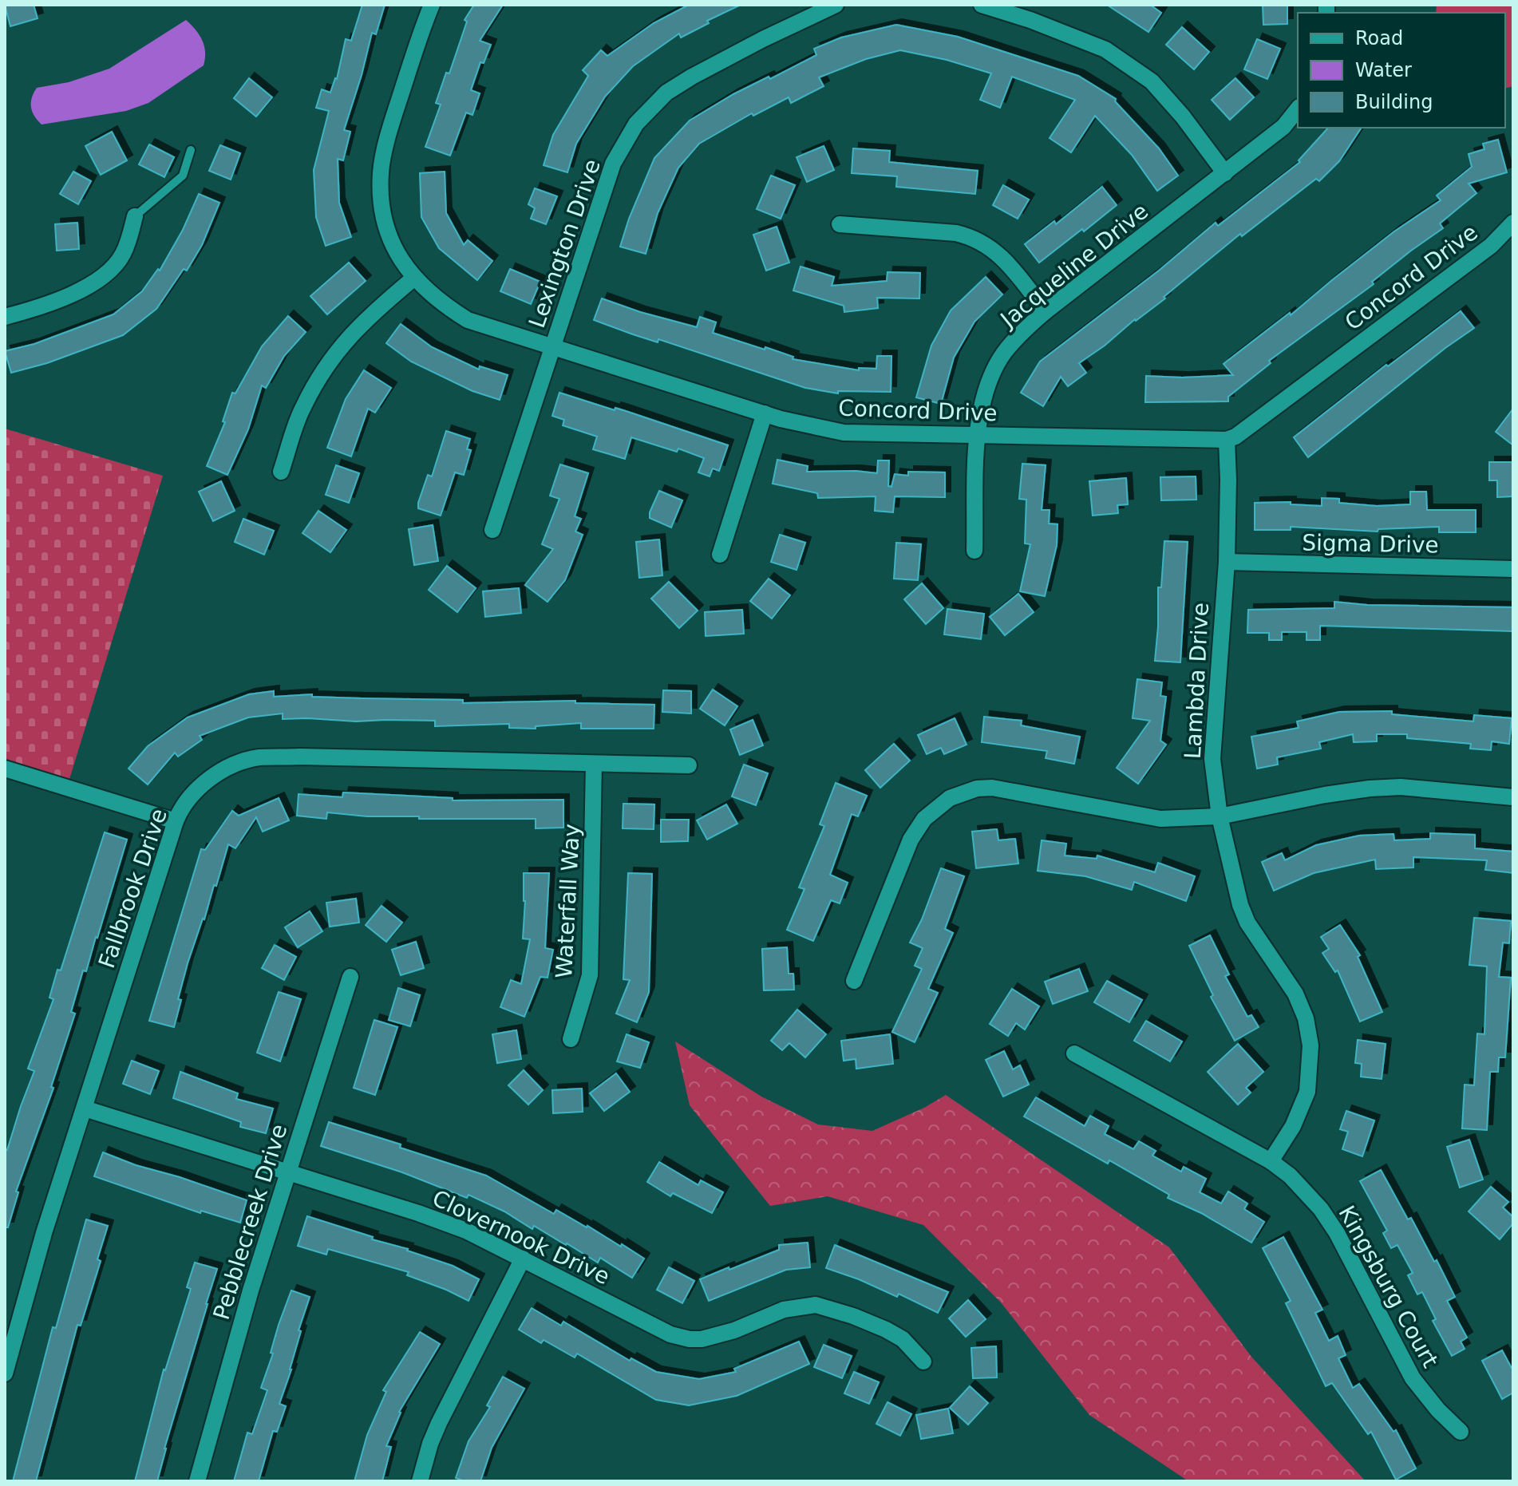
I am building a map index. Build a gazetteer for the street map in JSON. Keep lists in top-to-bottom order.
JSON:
{
  "streets": {
    "street": [
      "Lexington Drive",
      "Jacqueline Drive",
      "Concord Drive",
      "Sigma Drive",
      "Lambda Drive",
      "Fallbrook Drive",
      "Waterfall Way",
      "Pebblecreek Drive",
      "Clovernook Drive",
      "Kingsburg Court"
    ]
  },
  "crossings": [
    ["Lexington Drive", "Concord Drive"],
    ["Jacqueline Drive", "Concord Drive"],
    ["Concord Drive", "Lambda Drive"],
    ["Sigma Drive", "Lambda Drive"],
    ["Lambda Drive", "Kingsburg Court"],
    ["Fallbrook Drive", "Waterfall Way"],
    ["Fallbrook Drive", "Clovernook Drive"],
    ["Pebblecreek Drive", "Clovernook Drive"]
  ],
  "legend": ["Road", "Water", "Building"]
}
